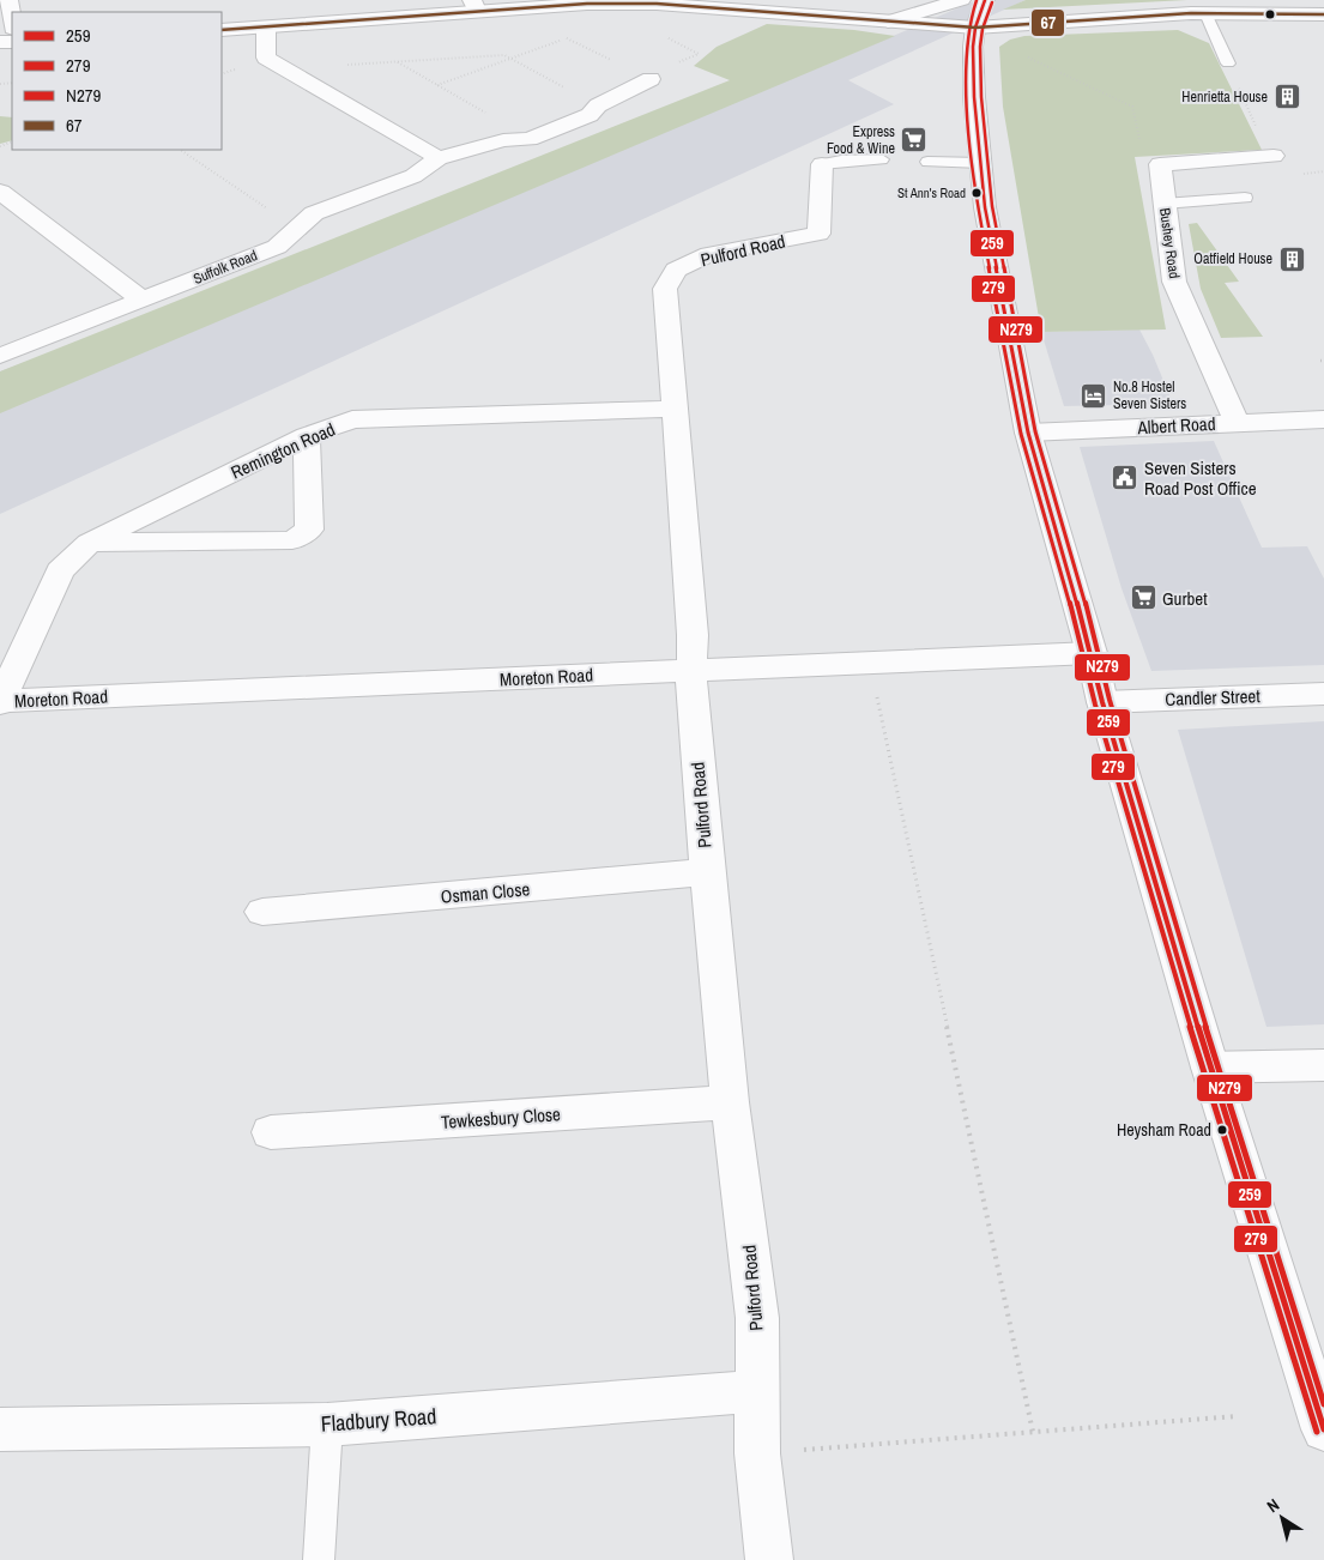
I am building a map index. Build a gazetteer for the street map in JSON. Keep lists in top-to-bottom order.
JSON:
{
  "streets": {
    "main road": [
      "Bushey Road",
      "Pulford Road",
      "Suffolk Road",
      "Albert Road",
      "Remington Road",
      "Moreton Road",
      "Candler Street",
      "Osman Close",
      "Tewkesbury Close",
      "Fladbury Road"
    ]
  },
  "crossings": [
    ["Bushey Road", "Albert Road"],
    ["Pulford Road", "Remington Road"],
    ["Pulford Road", "Moreton Road"],
    ["Pulford Road", "Osman Close"],
    ["Pulford Road", "Tewkesbury Close"],
    ["Pulford Road", "Fladbury Road"],
    ["Remington Road", "Moreton Road"]
  ],
  "places": {
    "building": ["Henrietta House", "Oatfield House"],
    "supermarket": ["Express Food & Wine", "Gurbet"],
    "other": ["St Ann's Road", "Heysham Road"],
    "hotel": ["No.8 Hostel Seven Sisters"],
    "public building": ["Seven Sisters Road Post Office"]
  },
  "lines": [
    "transit line 259",
    "transit line 279",
    "transit line N279",
    "transit line 67"
  ],
  "legend": [
    "259",
    "279",
    "N279",
    "67"
  ],
  "north": "top left"
}
